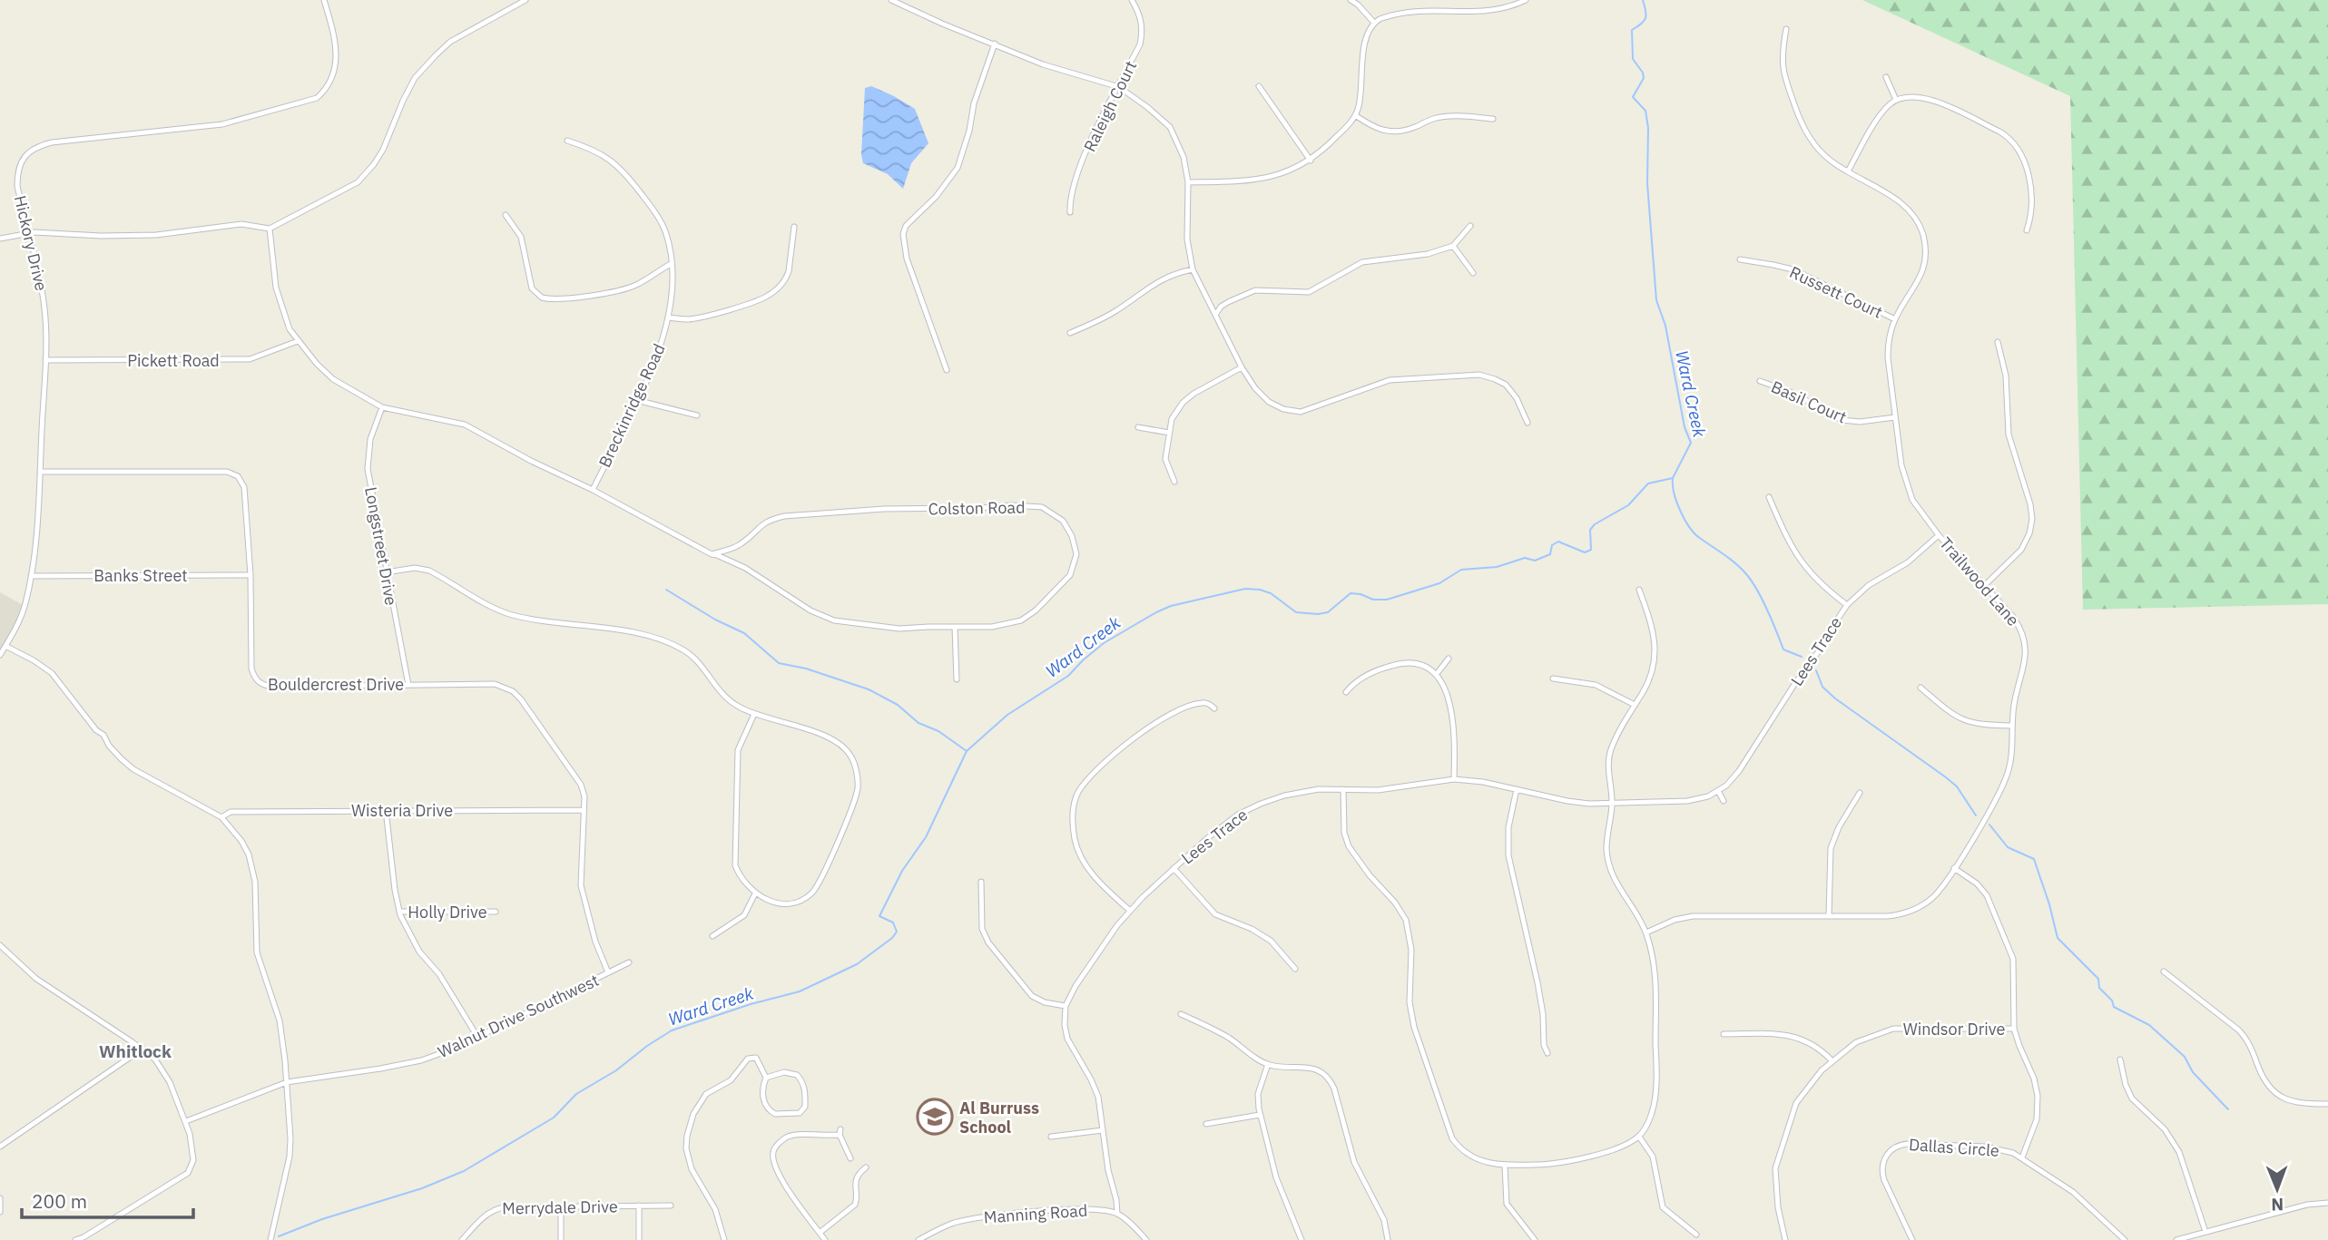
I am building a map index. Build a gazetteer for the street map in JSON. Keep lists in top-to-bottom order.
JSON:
{
  "streets": {
    "street": [
      "Raleigh Court",
      "Hickory Drive",
      "Russett Court",
      "Pickett Road",
      "Basil Court",
      "Breckinridge Road",
      "Colston Road",
      "Longstreet Drive",
      "Banks Street",
      "Trailwood Lane",
      "Lees Trace",
      "Bouldercrest Drive",
      "Wisteria Drive",
      "Holly Drive",
      "Walnut Drive Southwest",
      "Windsor Drive",
      "Dallas Circle",
      "Merrydale Drive",
      "Manning Road"
    ]
  },
  "crossings": [
    ["Hickory Drive", "Pickett Road"],
    ["Hickory Drive", "Banks Street"],
    ["Hickory Drive", "Bouldercrest Drive"],
    ["Russett Court", "Trailwood Lane"],
    ["Pickett Road", "Colston Road"],
    ["Basil Court", "Trailwood Lane"],
    ["Breckinridge Road", "Colston Road"],
    ["Colston Road", "Longstreet Drive"],
    ["Longstreet Drive", "Bouldercrest Drive"],
    ["Banks Street", "Bouldercrest Drive"],
    ["Trailwood Lane", "Lees Trace"],
    ["Bouldercrest Drive", "Wisteria Drive"],
    ["Bouldercrest Drive", "Walnut Drive Southwest"]
  ],
  "districts": ["Whitlock"],
  "water": ["Ward Creek"],
  "places": {
    "school or university": ["Al Burruss School"]
  },
  "scale_bar": "200 m",
  "north": "bottom"
}
